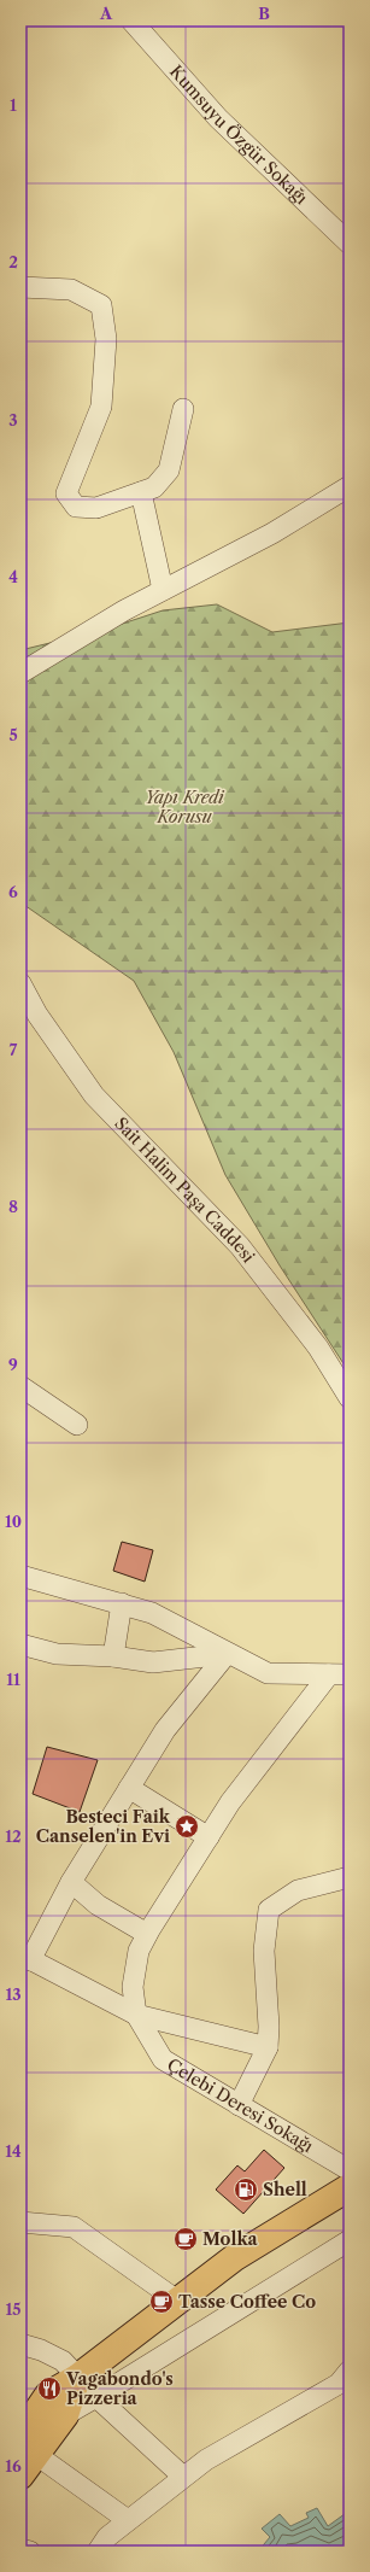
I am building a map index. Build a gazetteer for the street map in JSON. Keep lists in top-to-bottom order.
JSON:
{
  "streets": {
    "street": ["Kumsuyu Özgür Sokağı", "Sait Halim Paşa Caddesi", "Çelebi Deresi Sokağı"]
  },
  "parks": ["Yapı Kredi Korusu"],
  "places": {
    "place": ["Besteci Faik Canselen'in Evi"],
    "fuel station": ["Shell"],
    "cafe": ["Molka", "Tasse Coffee Co"],
    "restaurant": ["Vagabondo's Pizzeria"]
  },
  "grid": {
    "columns": ["A", "B"],
    "rows": [
      "1",
      "2",
      "3",
      "4",
      "5",
      "6",
      "7",
      "8",
      "9",
      "10",
      "11",
      "12",
      "13",
      "14",
      "15",
      "16"
    ]
  }
}
